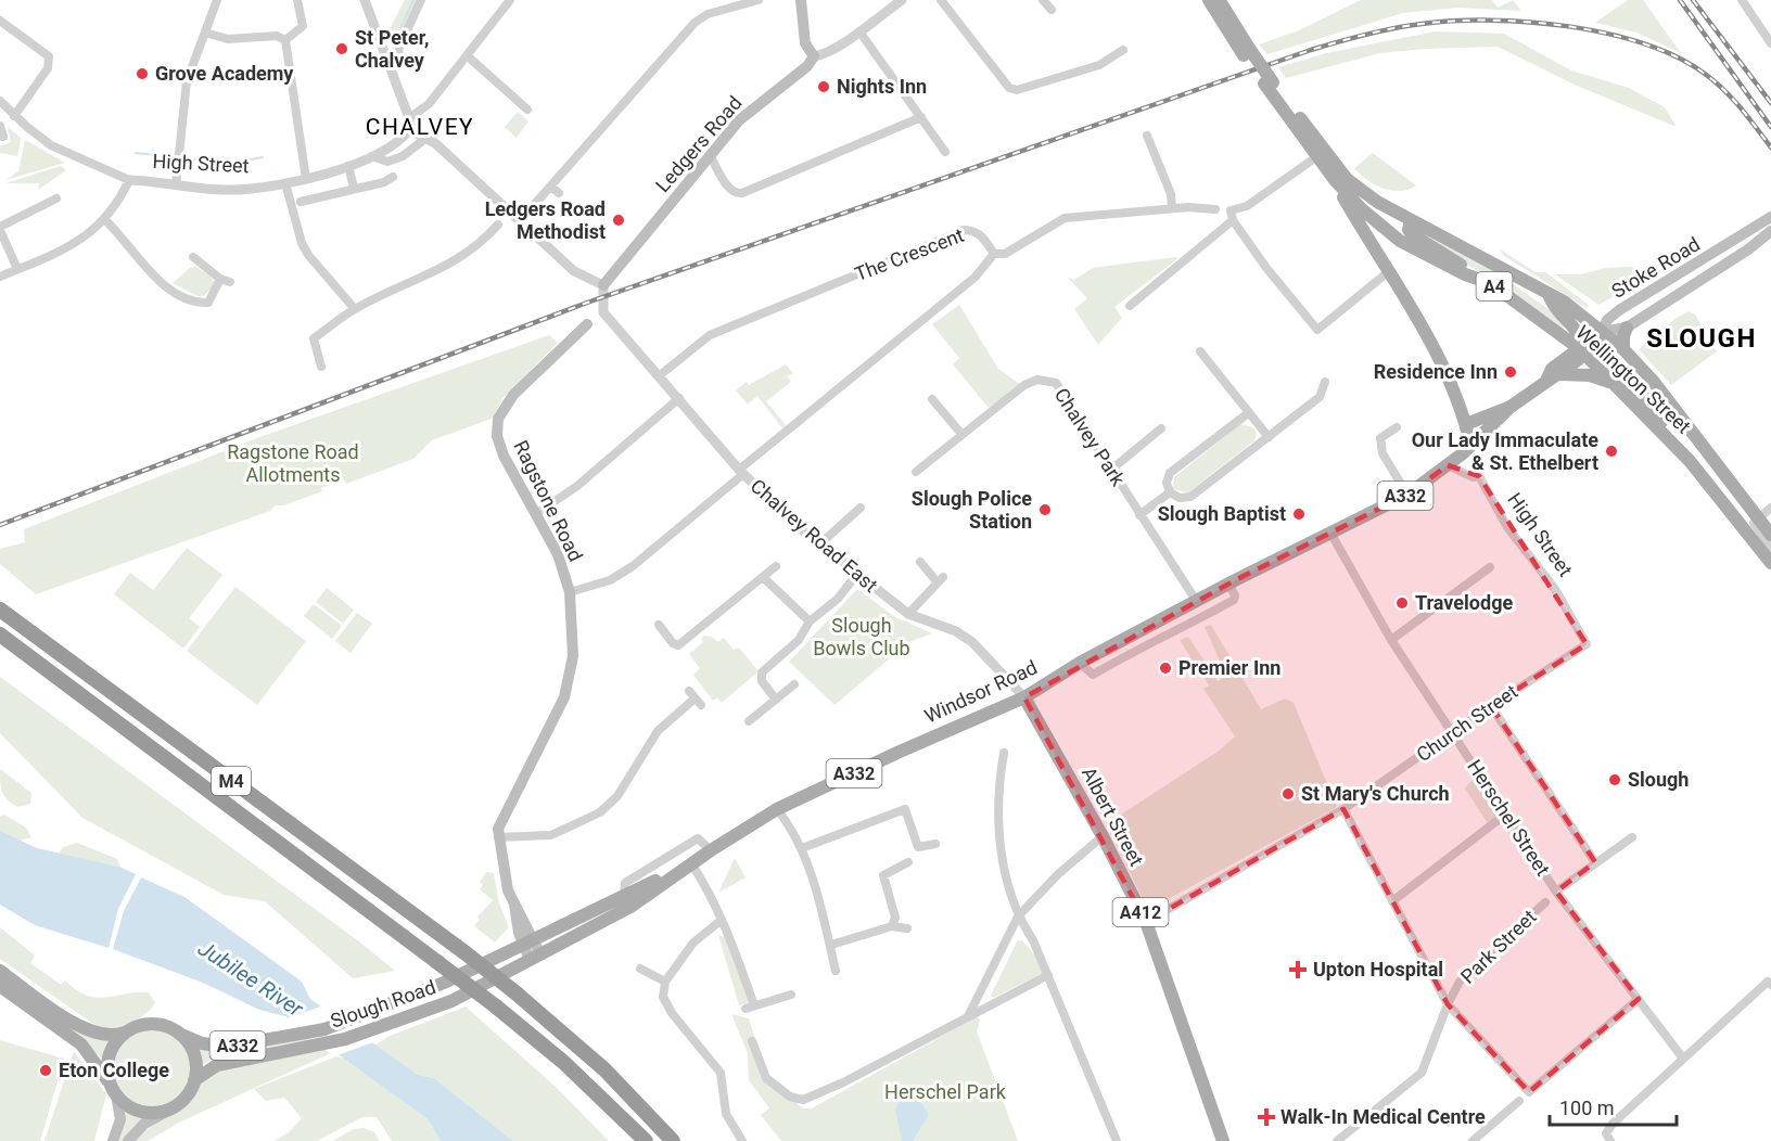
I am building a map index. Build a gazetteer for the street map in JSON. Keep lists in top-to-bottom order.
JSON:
{
  "streets": {
    "highway": ["M4"],
    "main road": [
      "Ledgers Road",
      "Stoke Road",
      "A4",
      "Wellington Street",
      "A332",
      "Ragstone Road",
      "Windsor Road",
      "Albert Street",
      "A412",
      "Slough Road"
    ],
    "street": [
      "High Street",
      "The Crescent",
      "Chalvey Park",
      "Chalvey Road East",
      "Church Street",
      "Herschel Street",
      "Park Street"
    ]
  },
  "crossings": [
    ["High Street", "Windsor Road"],
    ["High Street", "Church Street"],
    ["The Crescent", "Ragstone Road"],
    ["The Crescent", "Chalvey Road East"],
    ["Stoke Road", "Wellington Street"],
    ["A4", "Wellington Street"],
    ["Chalvey Park", "Windsor Road"],
    ["A332", "Windsor Road"],
    ["A332", "Slough Road"],
    ["Chalvey Road East", "Windsor Road"],
    ["Chalvey Road East", "Albert Street"],
    ["Windsor Road", "Albert Street"],
    ["Windsor Road", "Herschel Street"],
    ["Windsor Road", "Slough Road"],
    ["Church Street", "Albert Street"],
    ["Church Street", "Herschel Street"]
  ],
  "districts": ["CHALVEY", "SLOUGH"],
  "water": ["Jubilee River"],
  "parks": ["Ragstone Road Allotments", "Slough Bowls Club", "Herschel Park"],
  "places": {
    "other": [
      "St Peter, Chalvey",
      "Grove Academy",
      "Nights Inn",
      "Ledgers Road Methodist",
      "Residence Inn",
      "Our Lady Immaculate & St. Ethelbert",
      "Slough Police Station",
      "Slough Baptist",
      "Travelodge",
      "Premier Inn",
      "Slough",
      "St Mary's Church",
      "Eton College"
    ],
    "health": ["Upton Hospital", "Walk-In Medical Centre"]
  },
  "scale_bar": "100 m"
}
